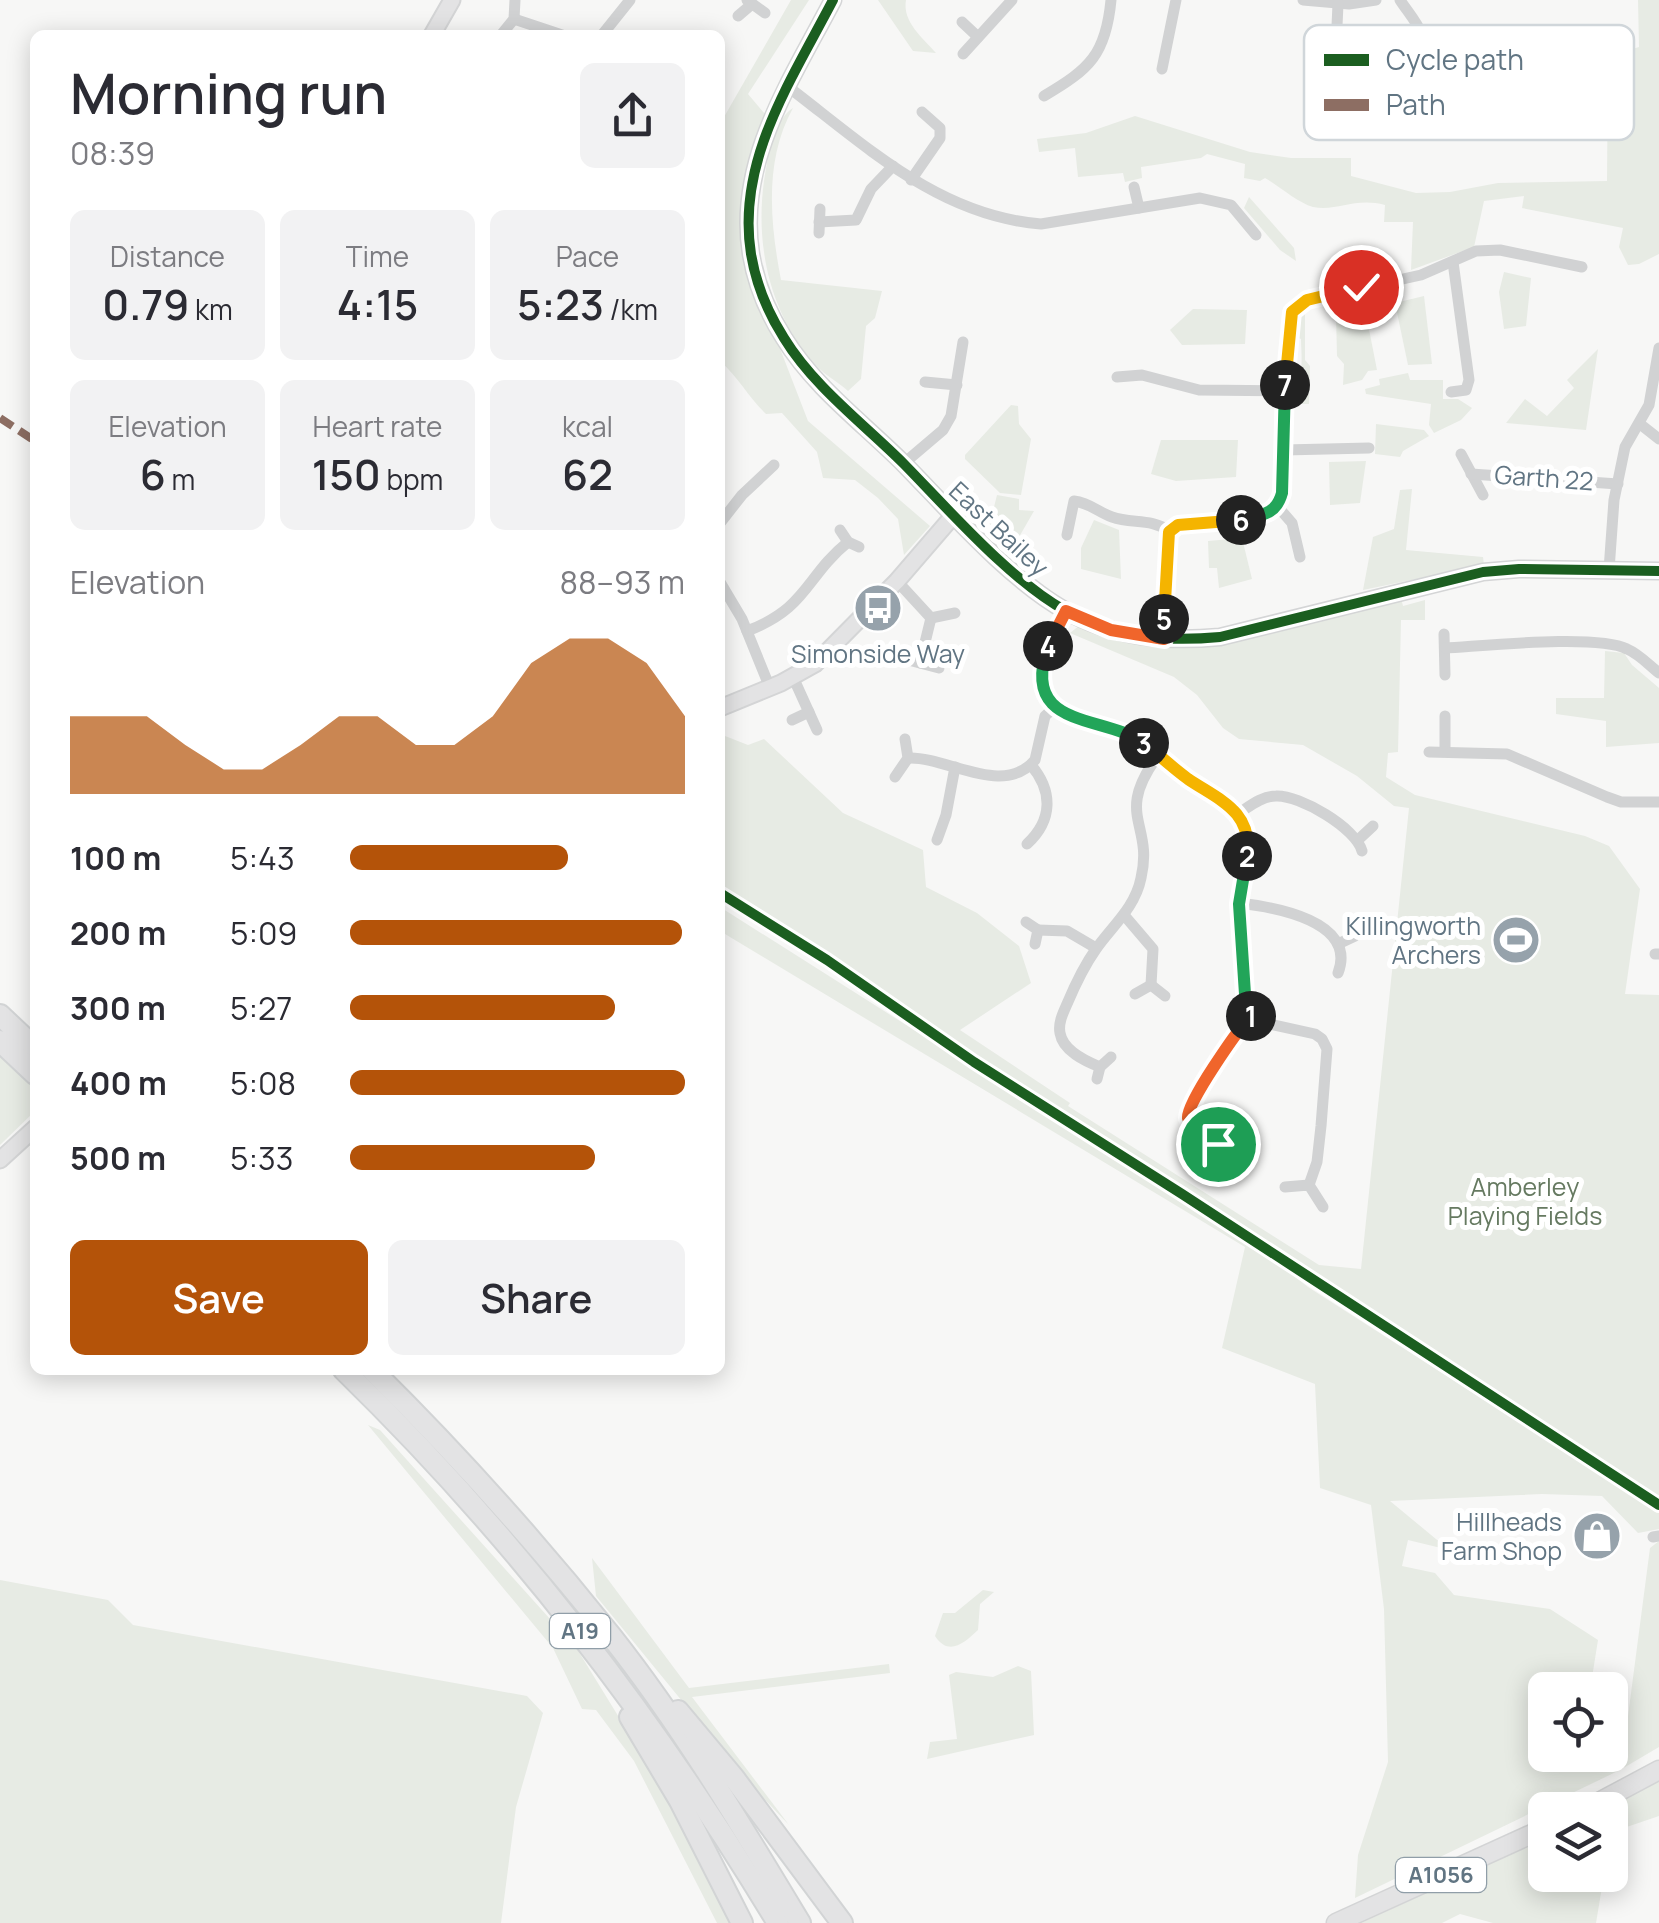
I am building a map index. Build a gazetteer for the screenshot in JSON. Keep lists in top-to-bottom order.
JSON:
{
  "streets": {
    "highway": ["A19"],
    "main road": ["A1056"],
    "street": ["Garth 22", "East Bailey"]
  },
  "crossings": [
    ["Garth 22", "East Bailey"]
  ],
  "parks": ["Amberley Playing Fields"],
  "places": {
    "bus stop": ["Simonside Way"],
    "sports": ["Killingworth Archers"],
    "shop": ["Hillheads Farm Shop"]
  },
  "legend": ["Cycle path", "Path"],
  "page": {
    "heading": ["Morning run", "08:39"],
    "stats": [
      ["Distance", "0.79 km"],
      ["Time", "4:15"],
      ["Pace", "5:23 /km"],
      ["Elevation", "6 m"],
      ["Heart rate", "150 bpm"],
      ["kcal", "62"]
    ],
    "pins": [
      "7",
      "6",
      "5",
      "4",
      "3",
      "2",
      "1"
    ],
    "chart": ["Elevation", "88–93 m"],
    "list": [
      {
        "name": "100 m",
        "note": "5:43"
      },
      {
        "name": "200 m",
        "note": "5:09"
      },
      {
        "name": "300 m",
        "note": "5:27"
      },
      {
        "name": "400 m",
        "note": "5:08"
      },
      {
        "name": "500 m",
        "note": "5:33"
      }
    ],
    "buttons": ["Save", "Share"]
  }
}
